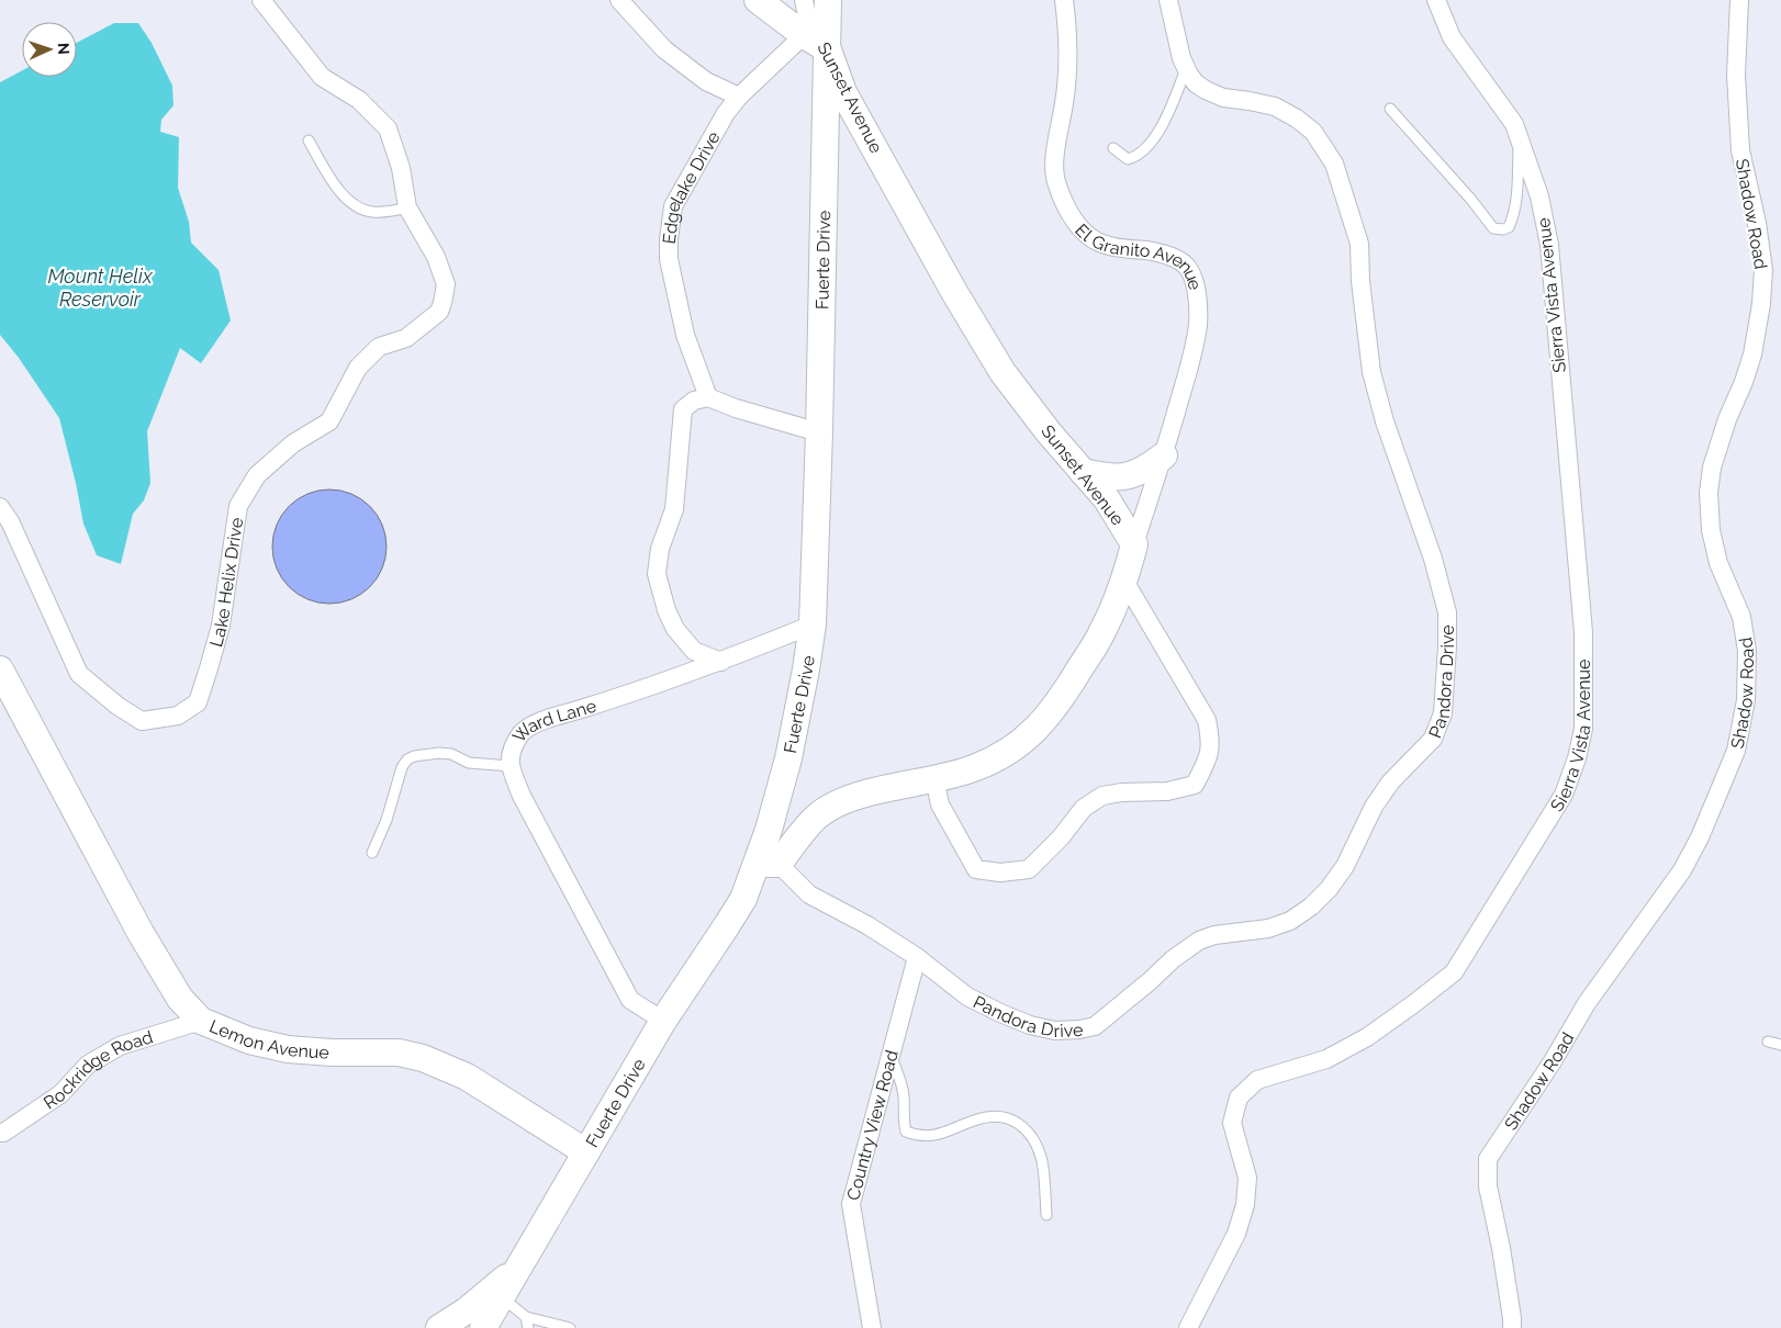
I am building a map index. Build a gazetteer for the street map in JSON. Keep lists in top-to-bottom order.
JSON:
{
  "streets": {
    "main road": ["Sunset Avenue", "Fuerte Drive", "Lemon Avenue"],
    "street": [
      "Edgelake Drive",
      "Shadow Road",
      "El Granito Avenue",
      "Sierra Vista Avenue",
      "Lake Helix Drive",
      "Pandora Drive",
      "Ward Lane",
      "Rockridge Road",
      "Country View Road"
    ]
  },
  "crossings": [
    ["Sunset Avenue", "El Granito Avenue"],
    ["Sunset Avenue", "Fuerte Drive"],
    ["Sunset Avenue", "Pandora Drive"],
    ["Fuerte Drive", "Pandora Drive"],
    ["Fuerte Drive", "Ward Lane"],
    ["Fuerte Drive", "Lemon Avenue"],
    ["Pandora Drive", "Country View Road"],
    ["Lemon Avenue", "Rockridge Road"]
  ],
  "water": ["Mount Helix Reservoir"],
  "north": "right"
}
